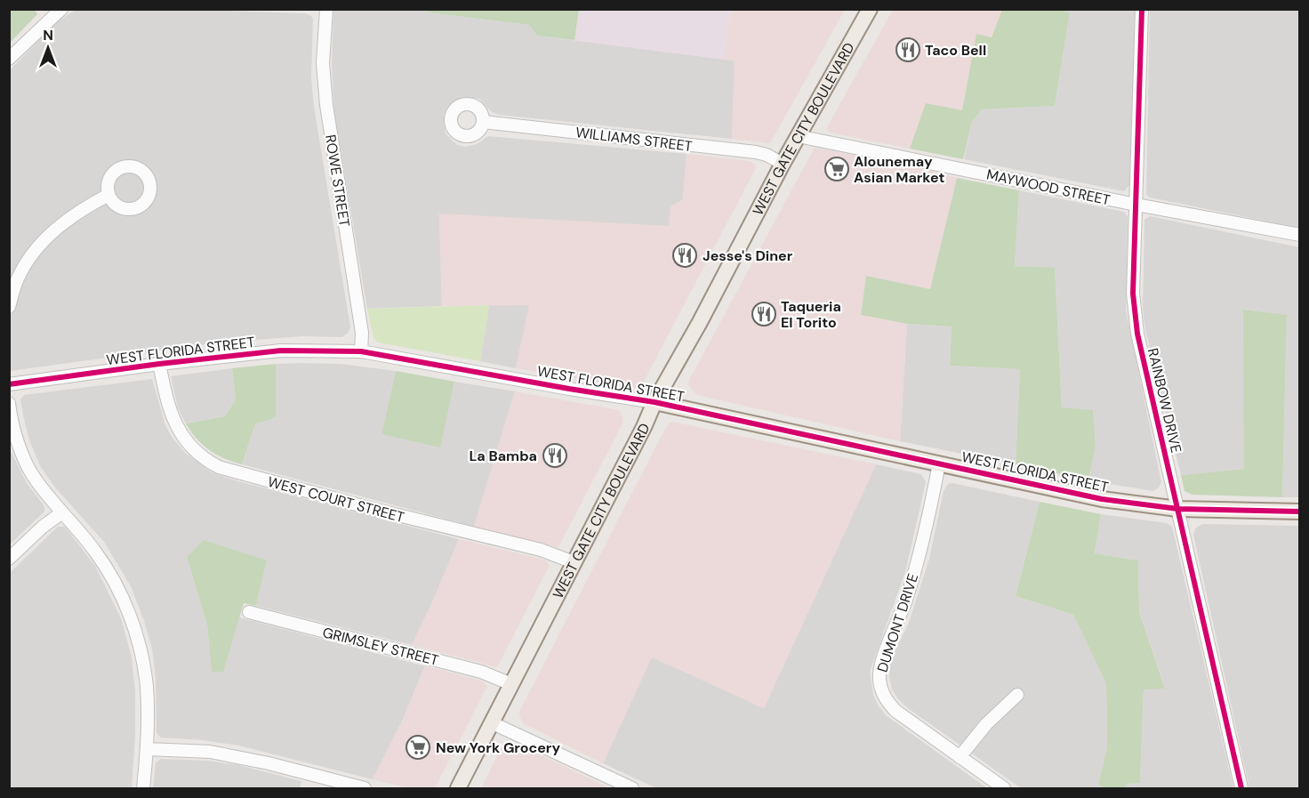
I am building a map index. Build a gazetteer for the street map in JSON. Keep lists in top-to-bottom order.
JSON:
{
  "streets": {
    "main road": ["WEST GATE CITY BOULEVARD", "WEST FLORIDA STREET"],
    "street": [
      "WILLIAMS STREET",
      "ROWE STREET",
      "MAYWOOD STREET",
      "RAINBOW DRIVE",
      "WEST COURT STREET",
      "DUMONT DRIVE",
      "GRIMSLEY STREET"
    ]
  },
  "crossings": [
    ["WEST GATE CITY BOULEVARD", "WILLIAMS STREET"],
    ["WEST GATE CITY BOULEVARD", "MAYWOOD STREET"],
    ["WEST GATE CITY BOULEVARD", "WEST FLORIDA STREET"],
    ["WEST GATE CITY BOULEVARD", "WEST COURT STREET"],
    ["WEST GATE CITY BOULEVARD", "GRIMSLEY STREET"],
    ["ROWE STREET", "WEST FLORIDA STREET"],
    ["MAYWOOD STREET", "RAINBOW DRIVE"],
    ["WEST FLORIDA STREET", "RAINBOW DRIVE"],
    ["WEST FLORIDA STREET", "WEST COURT STREET"],
    ["WEST FLORIDA STREET", "DUMONT DRIVE"]
  ],
  "places": {
    "restaurant": [
      "Taco Bell",
      "Jesse's Diner",
      "Taqueria El Torito",
      "La Bamba"
    ],
    "supermarket": ["Alounemay Asian Market", "New York Grocery"]
  },
  "north": "top"
}
